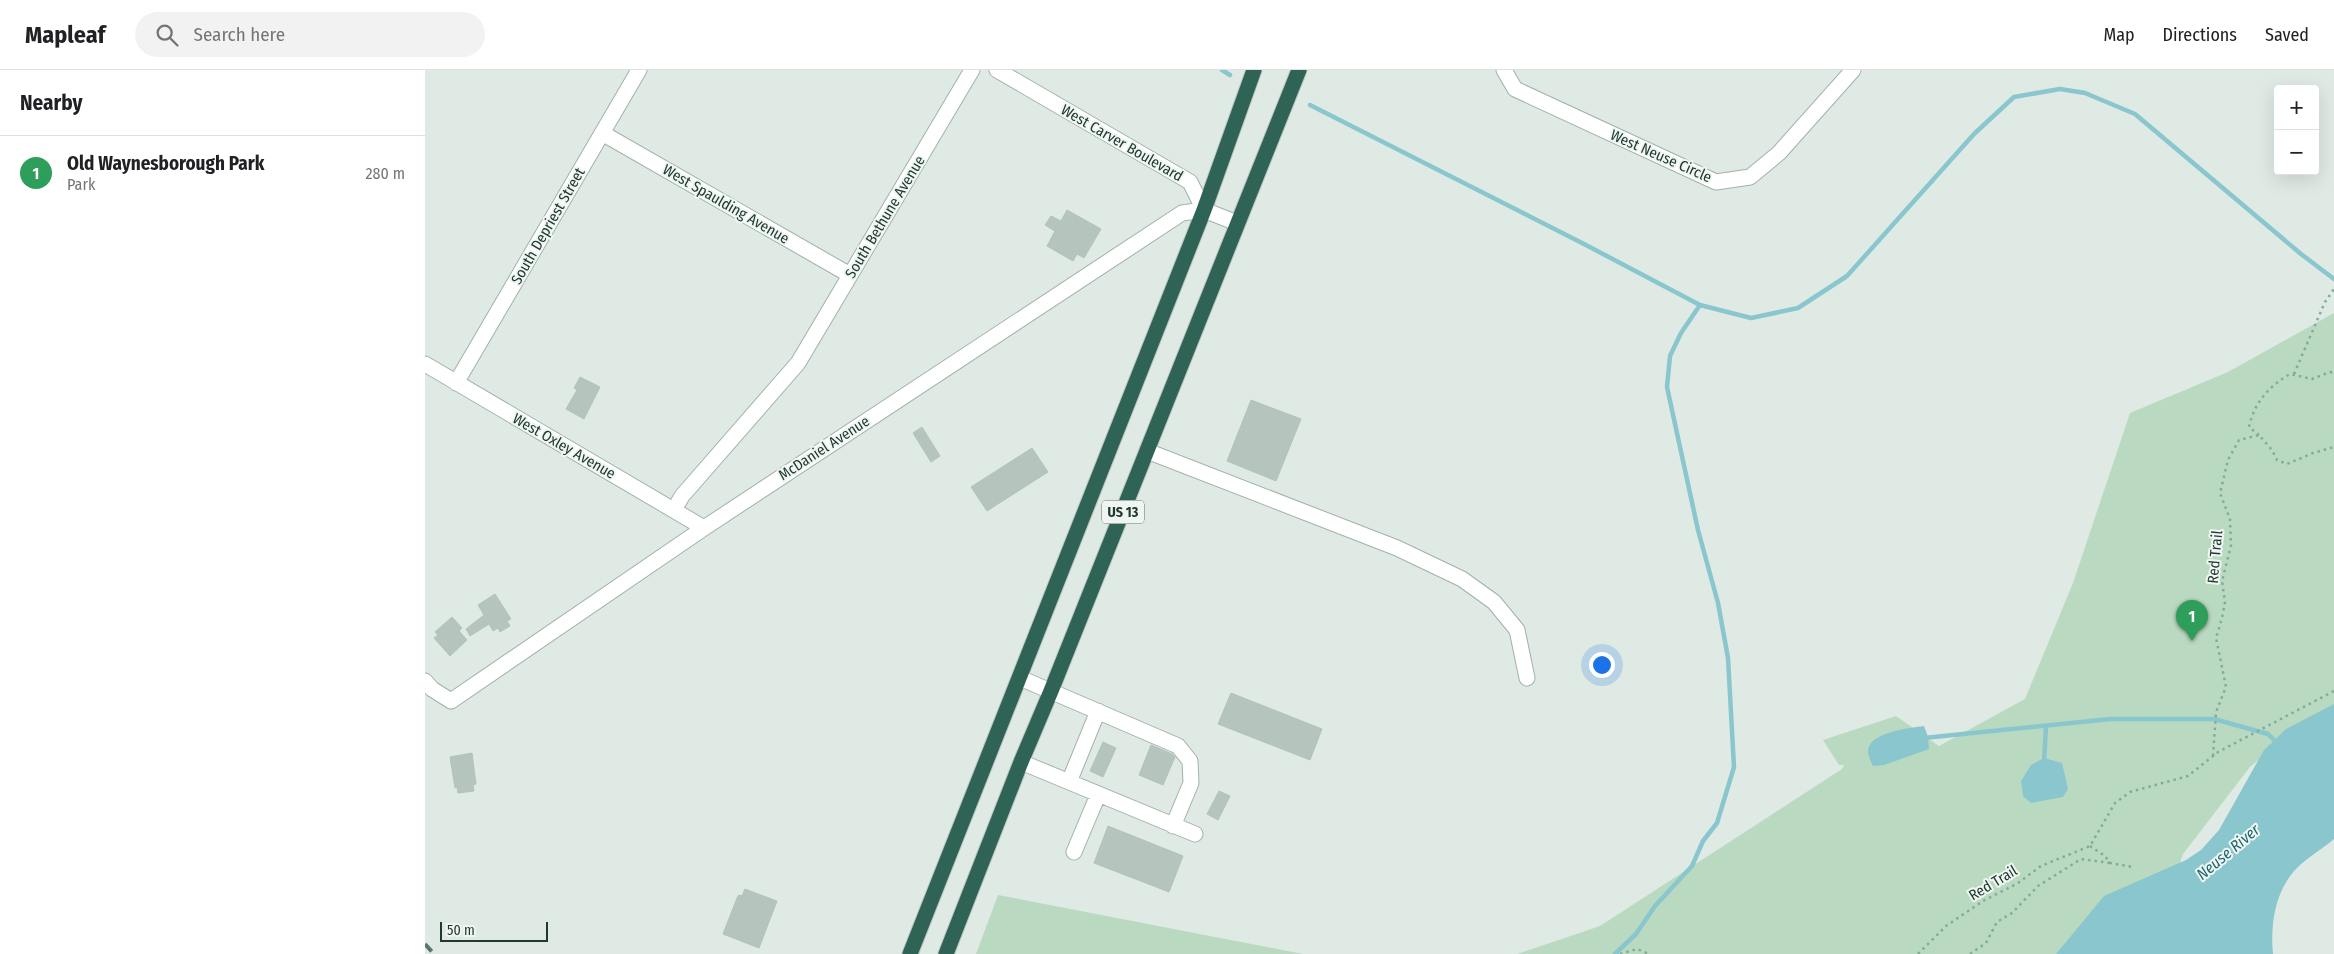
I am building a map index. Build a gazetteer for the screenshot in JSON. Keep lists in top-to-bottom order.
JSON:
{
  "streets": {
    "highway": ["US 13"],
    "street": [
      "West Carver Boulevard",
      "West Neuse Circle",
      "West Spaulding Avenue",
      "South Bethune Avenue",
      "South Depriest Street",
      "West Oxley Avenue",
      "McDaniel Avenue"
    ],
    "path": ["Red Trail"]
  },
  "crossings": [
    ["West Carver Boulevard", "McDaniel Avenue"],
    ["West Carver Boulevard", "US 13"],
    ["West Spaulding Avenue", "South Bethune Avenue"],
    ["West Spaulding Avenue", "South Depriest Street"],
    ["South Bethune Avenue", "West Oxley Avenue"],
    ["South Depriest Street", "West Oxley Avenue"],
    ["West Oxley Avenue", "McDaniel Avenue"],
    ["McDaniel Avenue", "US 13"]
  ],
  "water": ["Neuse River"],
  "scale_bar": "50 m",
  "page": {
    "header": "Mapleaf",
    "search": "Search here",
    "nav": ["Map", "Directions", "Saved"],
    "heading": "Nearby",
    "map_buttons": ["+", "−"],
    "list": [
      {
        "mark": "1",
        "name": "Old Waynesborough Park",
        "note": "Park",
        "value": "280 m"
      }
    ],
    "pins": "1",
    "scale": "50 m"
  }
}
